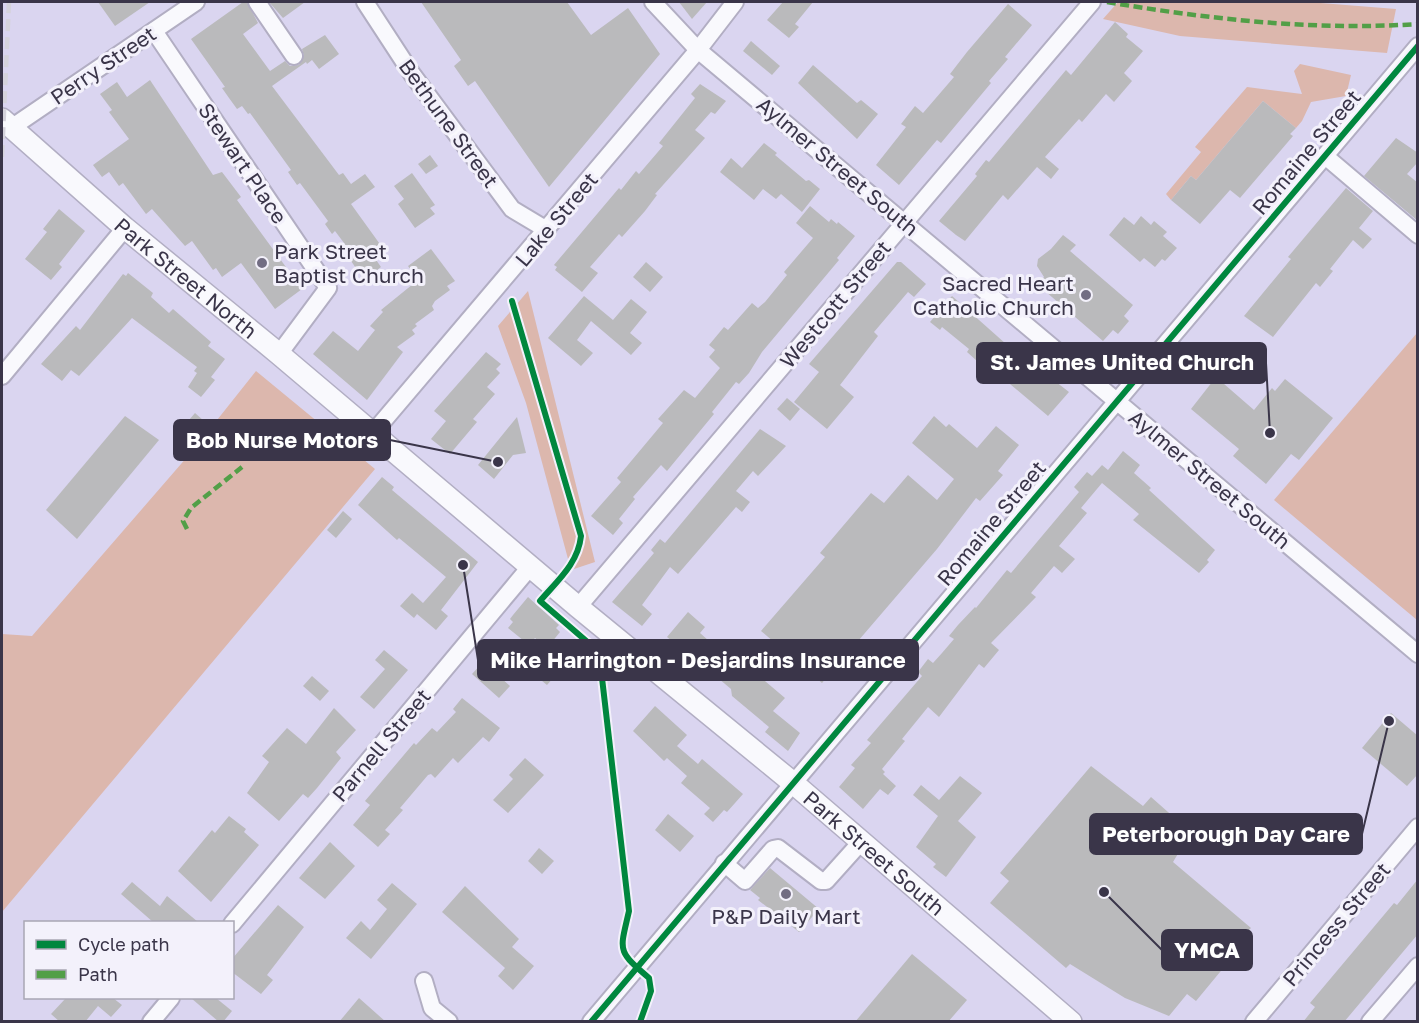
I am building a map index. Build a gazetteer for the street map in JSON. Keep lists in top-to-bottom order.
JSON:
{
  "streets": {
    "main road": ["Park Street North", "Park Street South"],
    "street": [
      "Perry Street",
      "Bethune Street",
      "Romaine Street",
      "Stewart Place",
      "Aylmer Street South",
      "Lake Street",
      "Westcott Street",
      "Parnell Street",
      "Princess Street"
    ]
  },
  "crossings": [
    ["Perry Street", "Stewart Place"],
    ["Perry Street", "Park Street North"],
    ["Bethune Street", "Lake Street"],
    ["Romaine Street", "Aylmer Street South"],
    ["Romaine Street", "Park Street South"],
    ["Stewart Place", "Park Street North"],
    ["Aylmer Street South", "Lake Street"],
    ["Aylmer Street South", "Westcott Street"],
    ["Lake Street", "Park Street North"],
    ["Lake Street", "Park Street South"],
    ["Park Street North", "Park Street South"],
    ["Westcott Street", "Park Street South"],
    ["Parnell Street", "Park Street South"]
  ],
  "places": [
    "Park Street Baptist Church",
    "Sacred Heart Catholic Church",
    "St. James United Church",
    "Bob Nurse Motors",
    "Mike Harrington - Desjardins Insurance",
    "Peterborough Day Care",
    "YMCA",
    "P&P Daily Mart"
  ],
  "legend": ["Cycle path", "Path"]
}
